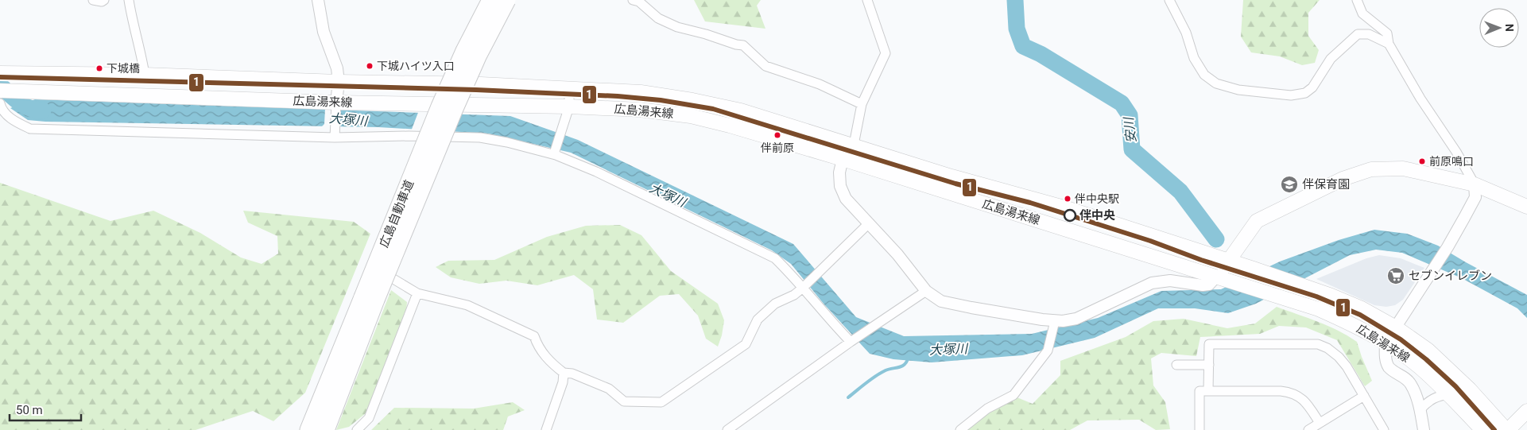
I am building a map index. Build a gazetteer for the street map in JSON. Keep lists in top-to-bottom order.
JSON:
{
  "streets": {
    "highway": ["広島自動車道"],
    "main road": ["広島湯来線"]
  },
  "water": ["大塚川", "安川"],
  "places": {
    "other": [
      "下城ハイツ入口",
      "下城橋",
      "伴前原",
      "前原鳴口",
      "伴中央駅",
      "伴中央"
    ],
    "school or university": ["伴保育園"],
    "supermarket": ["セブンイレブン"]
  },
  "lines": ["transit line 1"],
  "scale_bar": "50 m",
  "north": "right"
}
